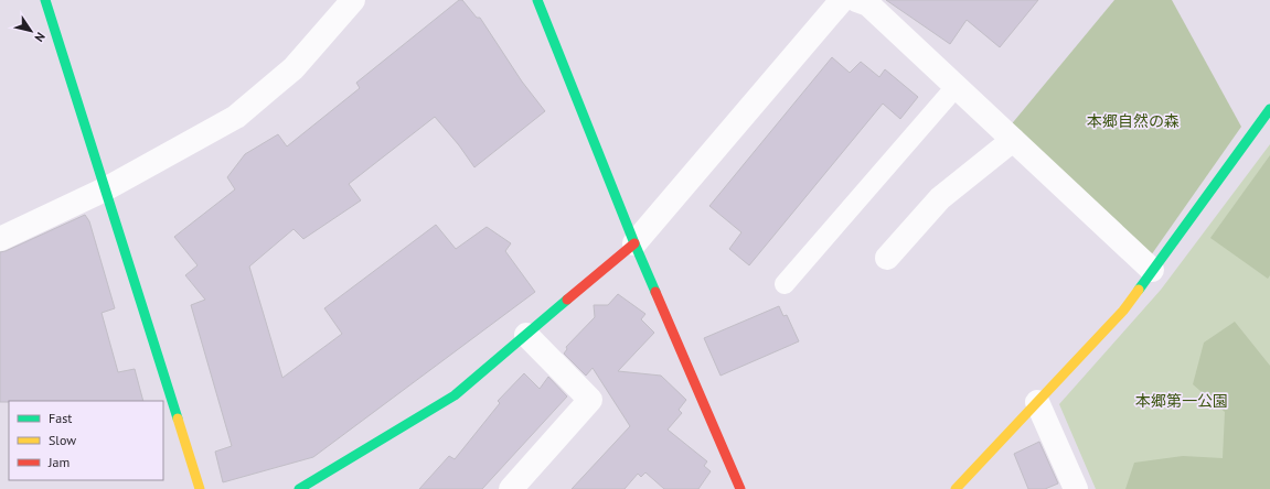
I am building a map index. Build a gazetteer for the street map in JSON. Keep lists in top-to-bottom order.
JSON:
{
  "parks": ["本郷自然の森", "本郷第一公園"],
  "legend": ["Fast", "Slow", "Jam"],
  "north": "bottom right"
}
